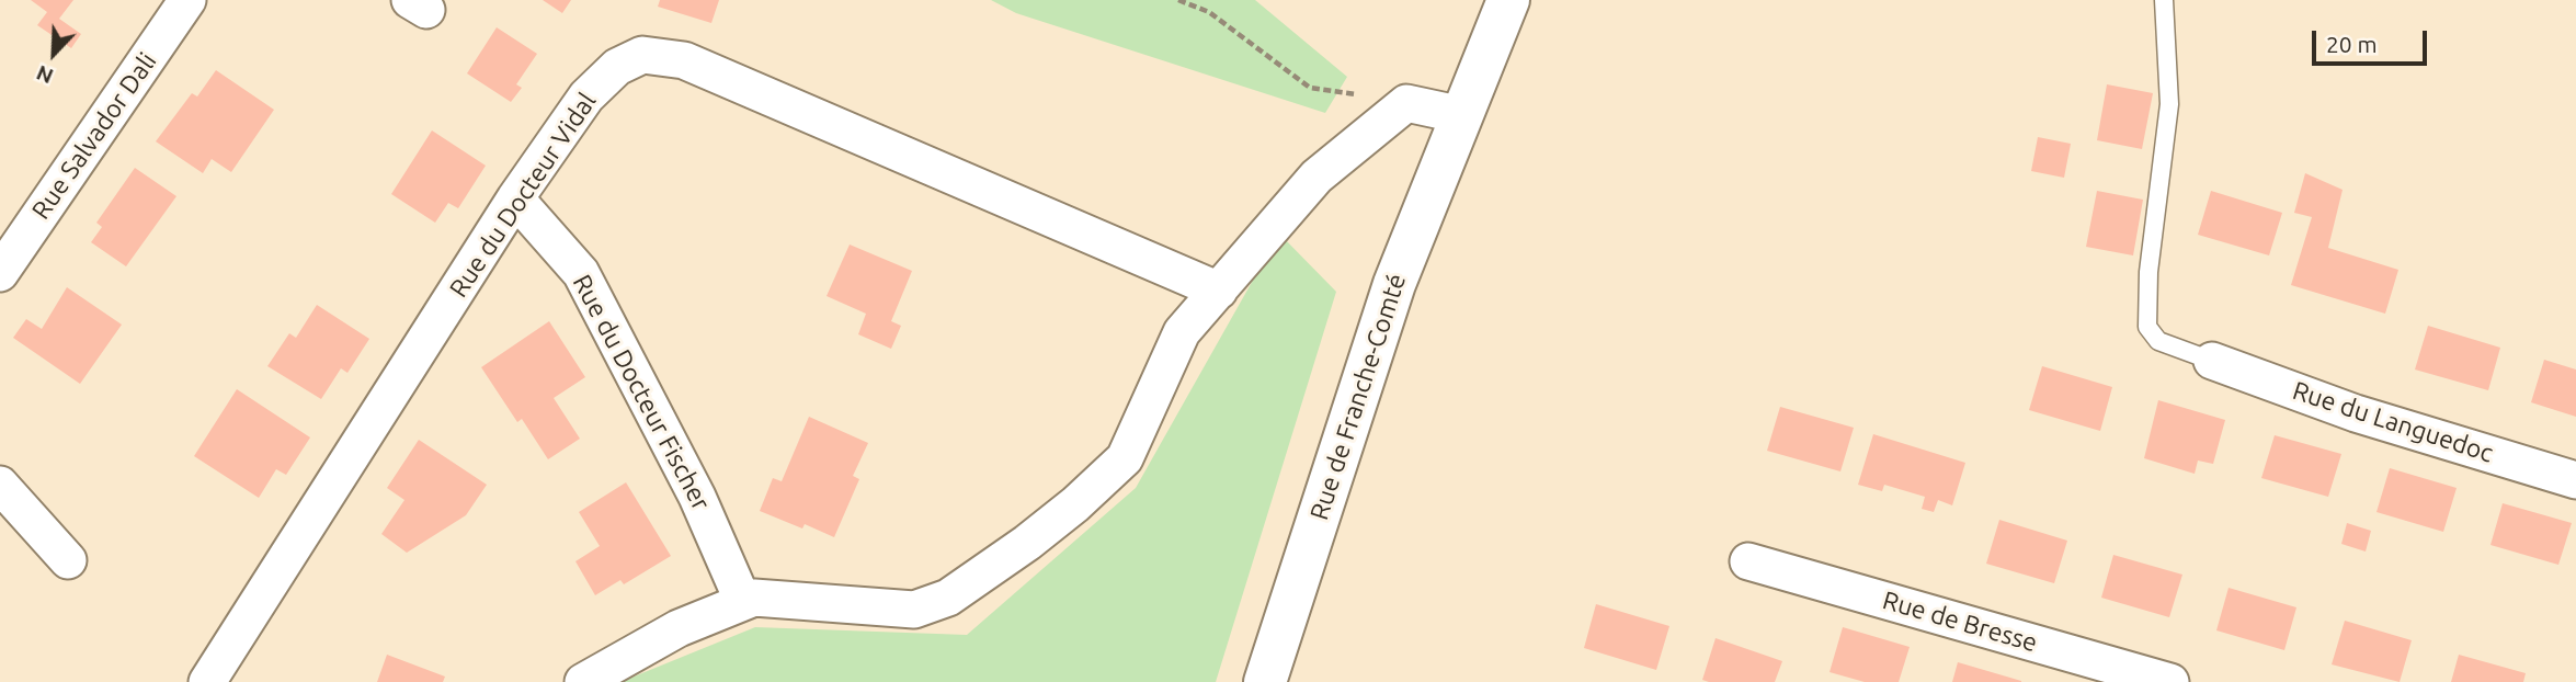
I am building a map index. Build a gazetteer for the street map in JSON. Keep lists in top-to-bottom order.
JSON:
{
  "streets": {
    "street": [
      "Rue Salvador Dali",
      "Rue du Docteur Vidal",
      "Rue du Docteur Fischer",
      "Rue de Franche-Comté",
      "Rue du Languedoc",
      "Rue de Bresse"
    ]
  },
  "crossings": [
    ["Rue du Docteur Vidal", "Rue du Docteur Fischer"]
  ],
  "scale_bar": "20 m",
  "north": "bottom left"
}
